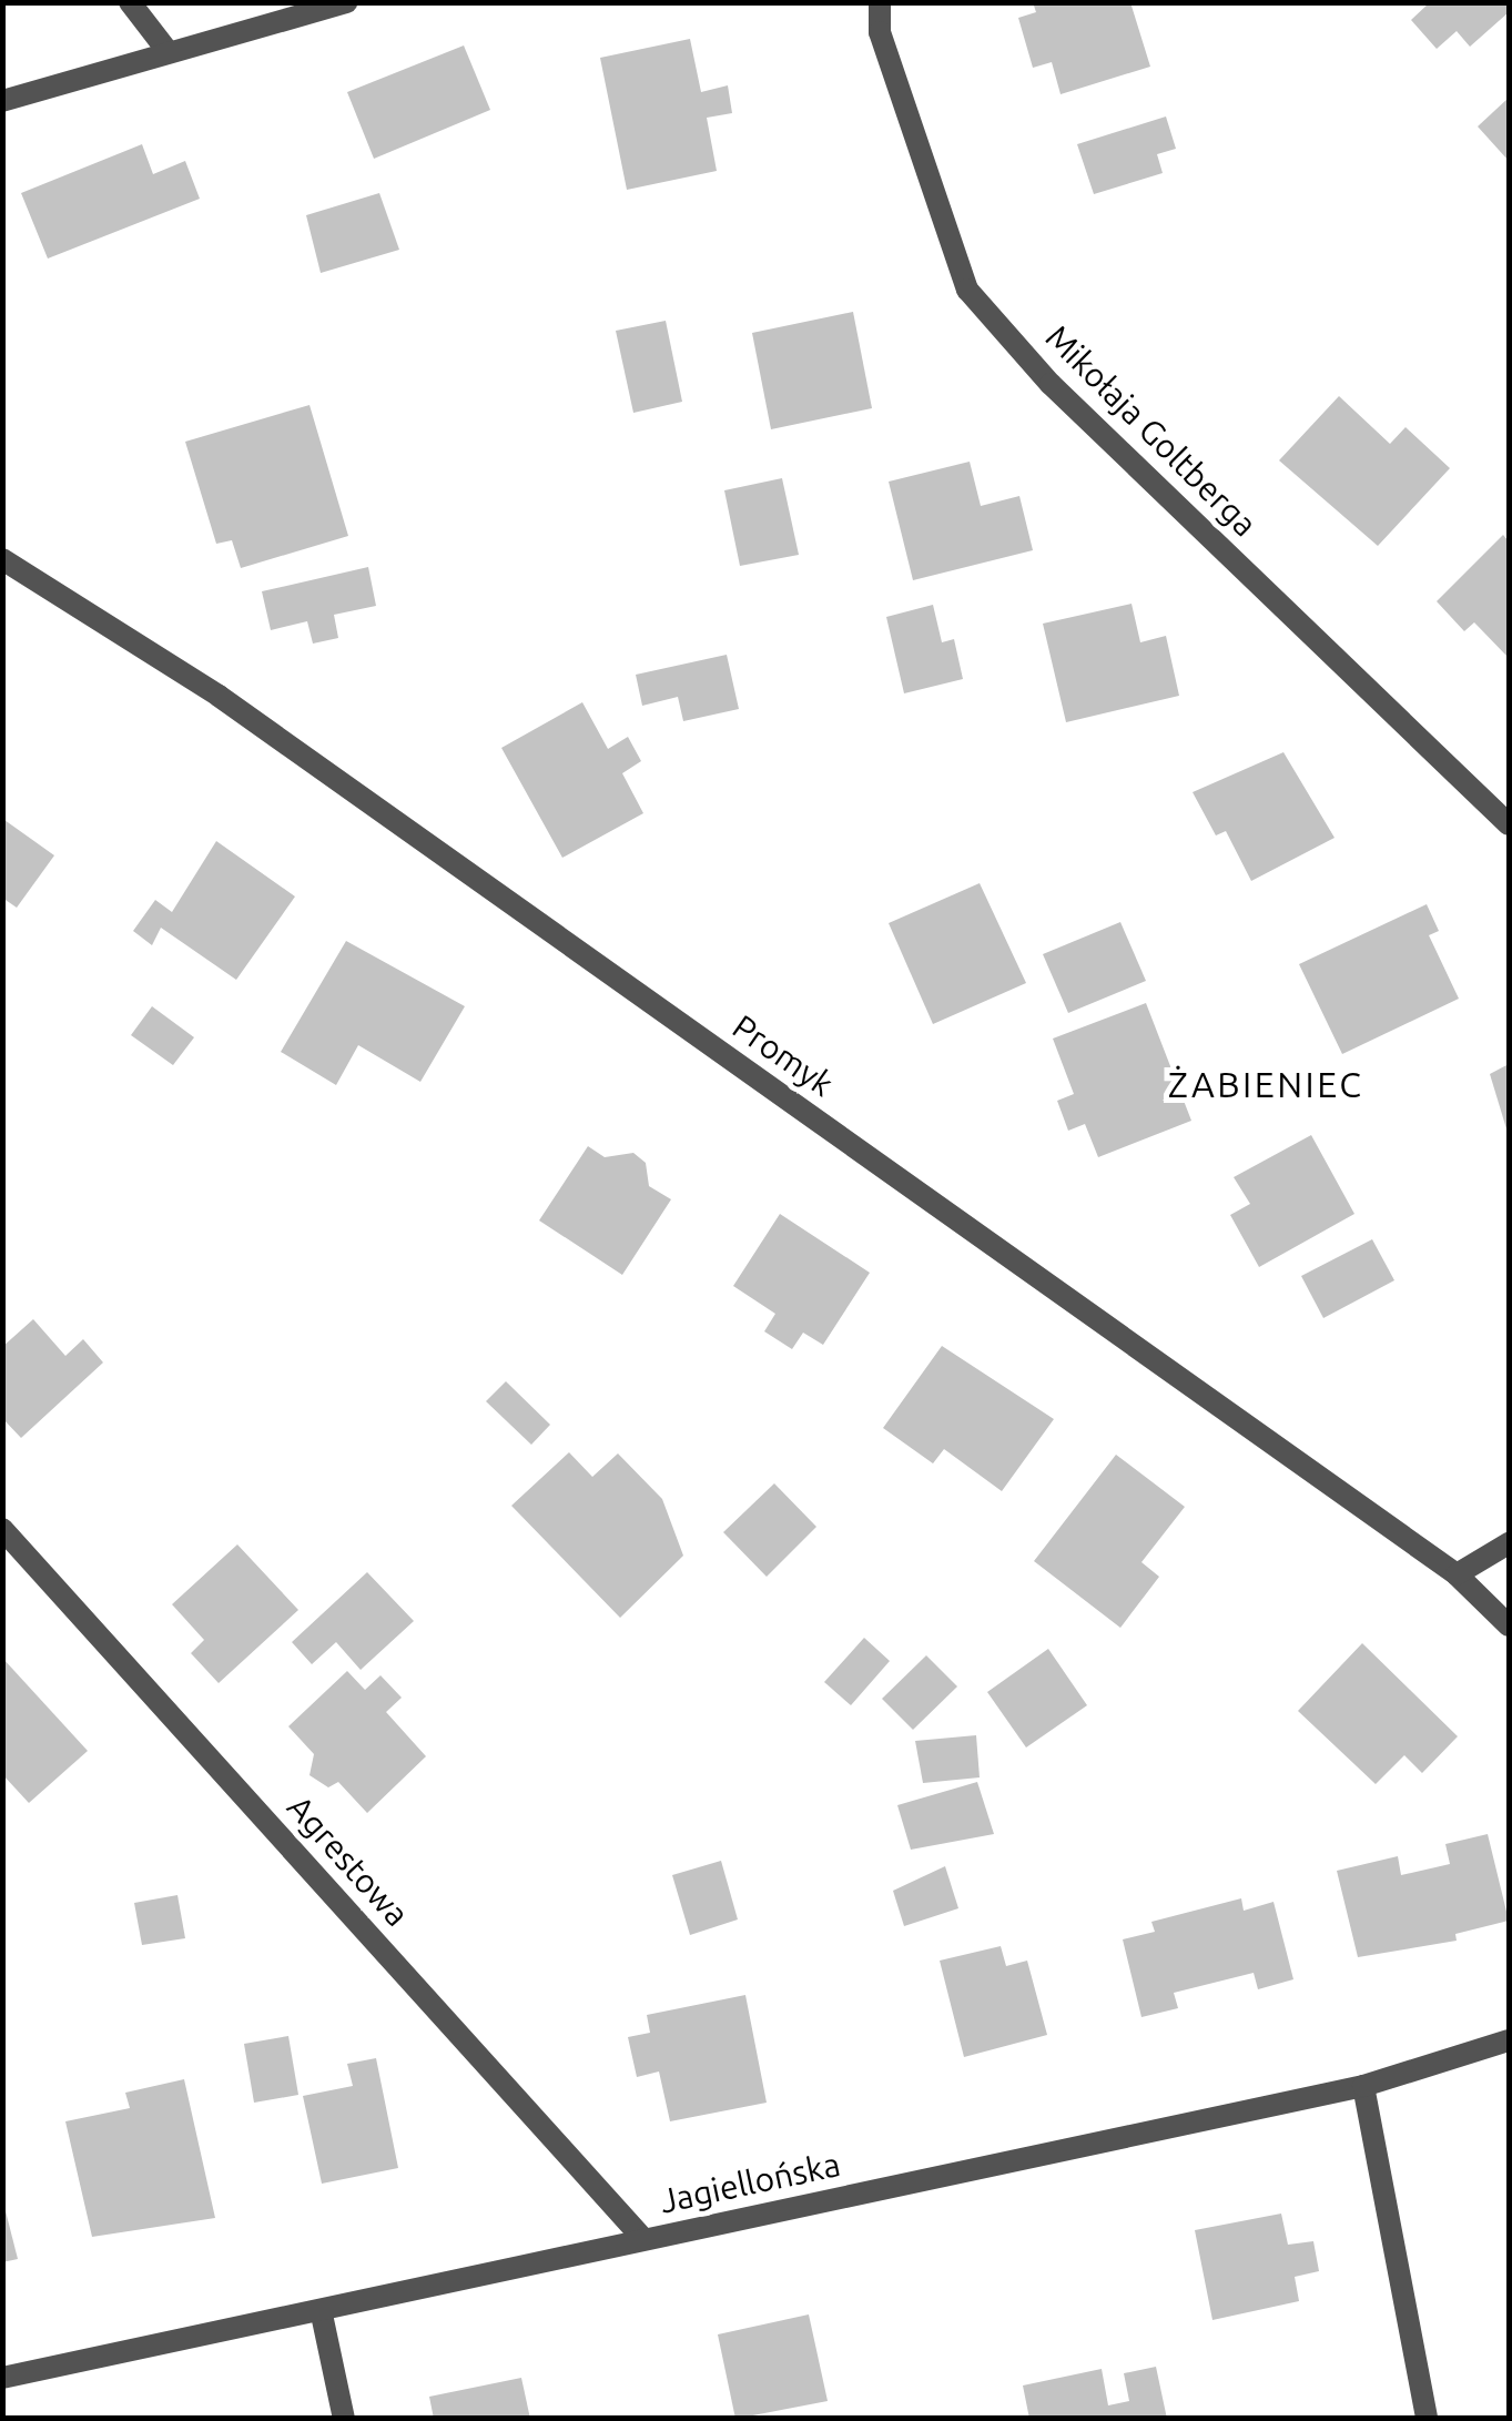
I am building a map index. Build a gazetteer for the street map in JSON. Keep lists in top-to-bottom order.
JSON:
{
  "streets": {
    "street": [
      "Mikołaja Goltberga",
      "Promyk",
      "Agrestowa",
      "Jagiellońska"
    ]
  },
  "crossings": [
    ["Agrestowa", "Jagiellońska"]
  ],
  "districts": ["ŻABIENIEC"]
}
